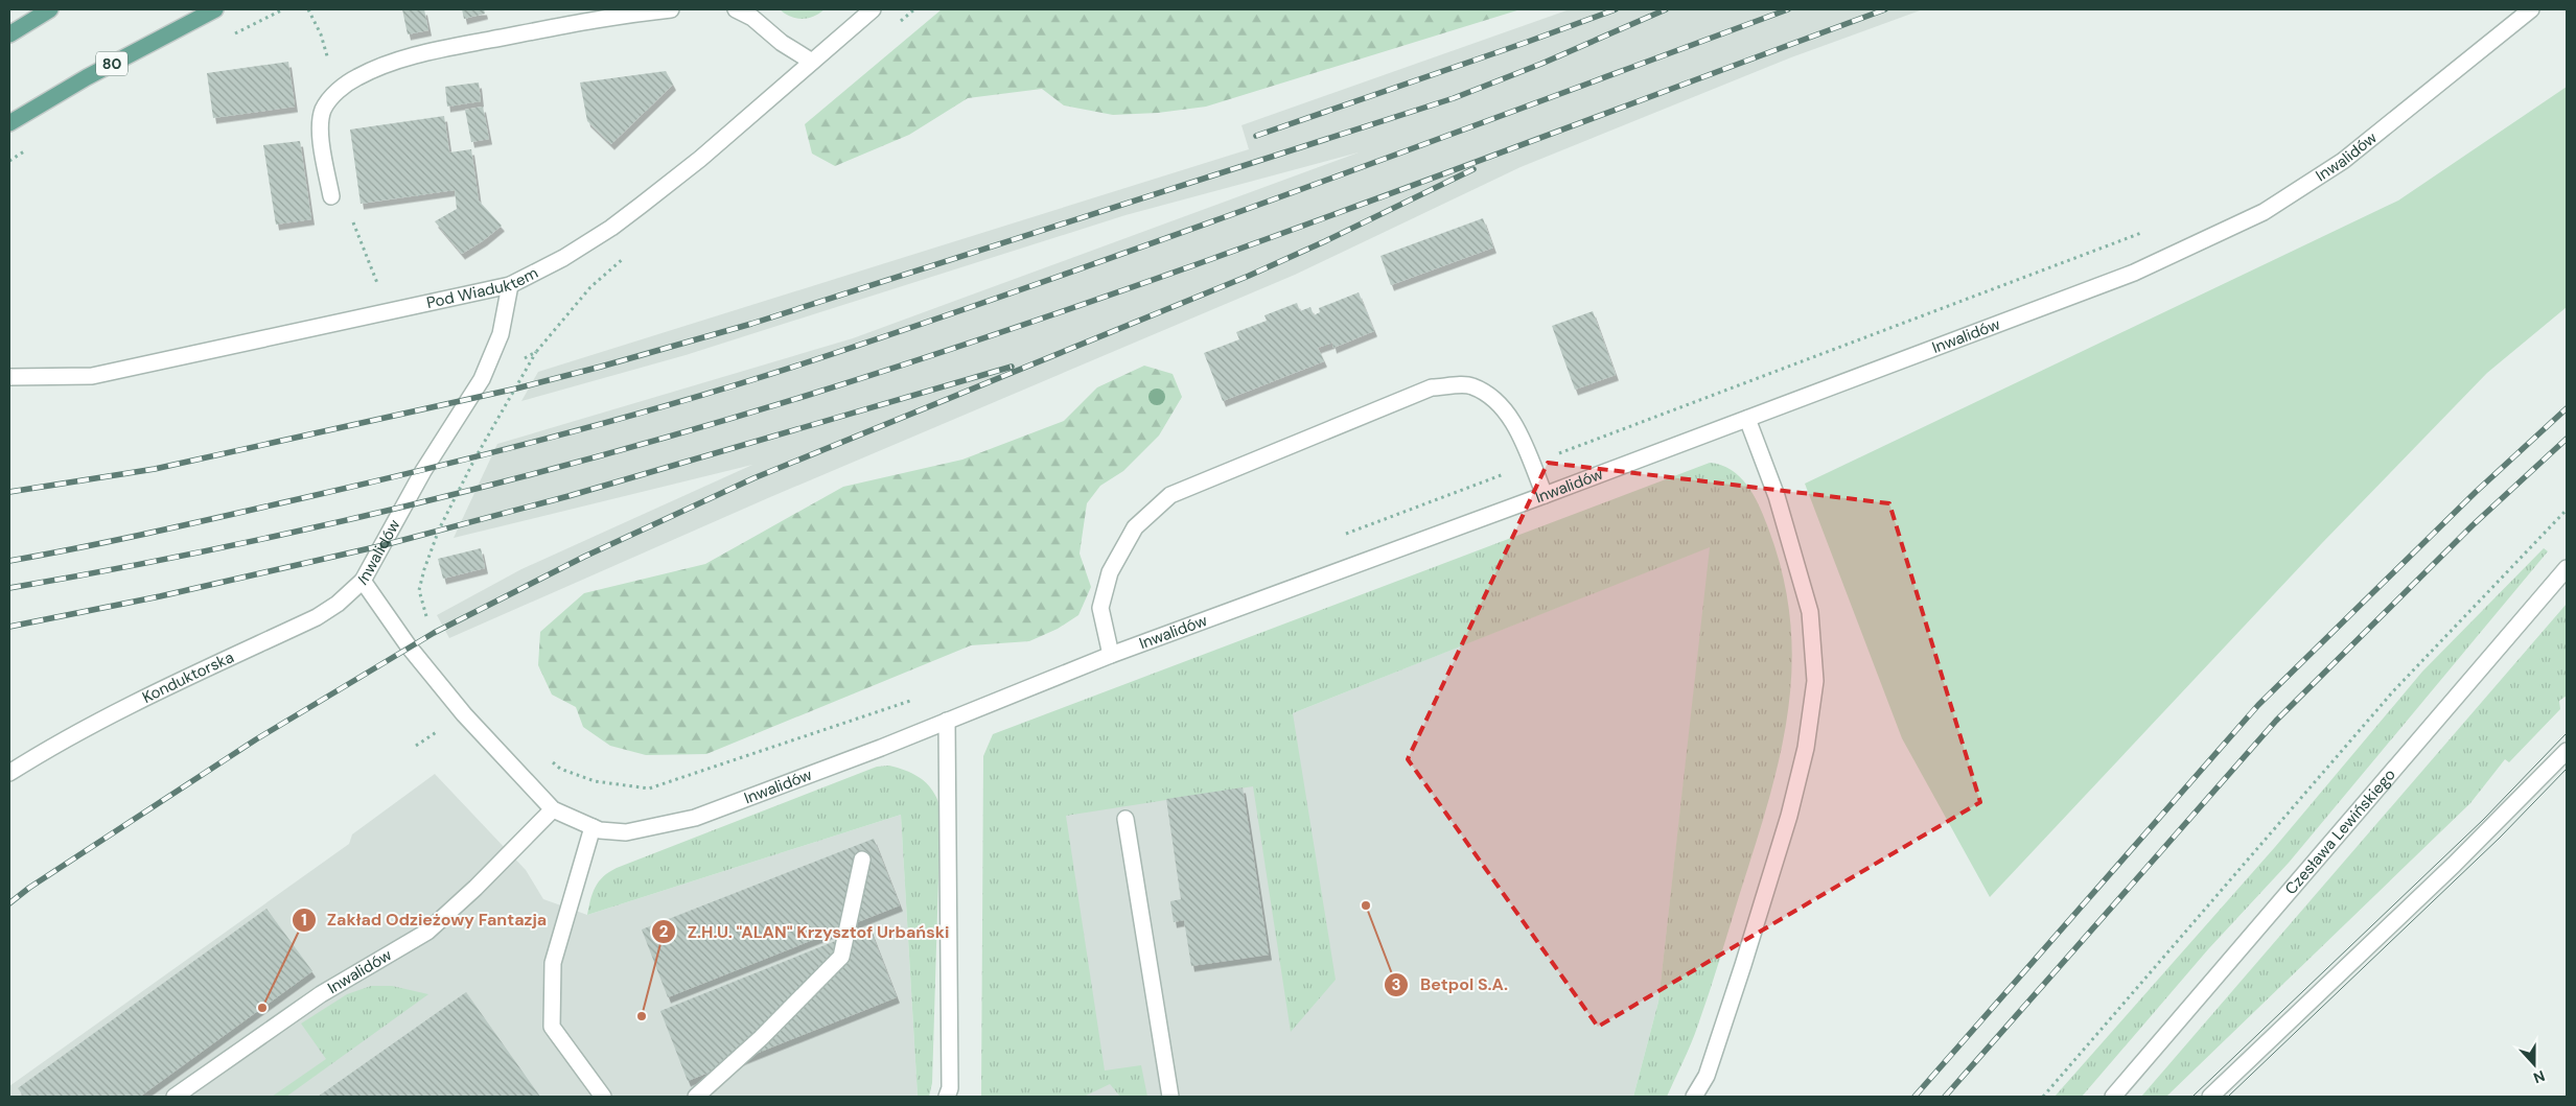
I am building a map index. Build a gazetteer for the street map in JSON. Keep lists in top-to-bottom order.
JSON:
{
  "streets": {
    "main road": ["80"],
    "street": [
      "Inwalidów",
      "Pod Wiaduktem",
      "Konduktorska",
      "Czesława Lewińskiego"
    ]
  },
  "crossings": [
    ["Inwalidów", "Pod Wiaduktem"],
    ["Inwalidów", "Konduktorska"]
  ],
  "places": ["Betpol S.A.", "Zakład Odzieżowy Fantazja", "Z.H.U. \"ALAN\" Krzysztof Urbański"],
  "north": "bottom"
}
